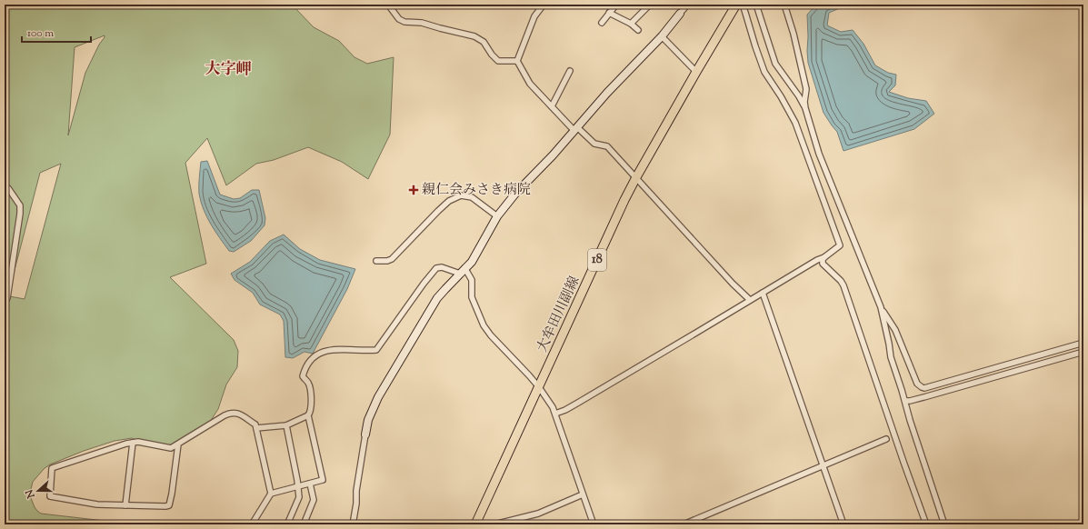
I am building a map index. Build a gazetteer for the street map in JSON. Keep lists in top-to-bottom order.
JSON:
{
  "streets": {
    "main road": ["18", "大牟田川副線"]
  },
  "districts": ["大字岬"],
  "places": {
    "health": ["親仁会みさき病院"]
  },
  "scale_bar": "100 m",
  "north": "left"
}
